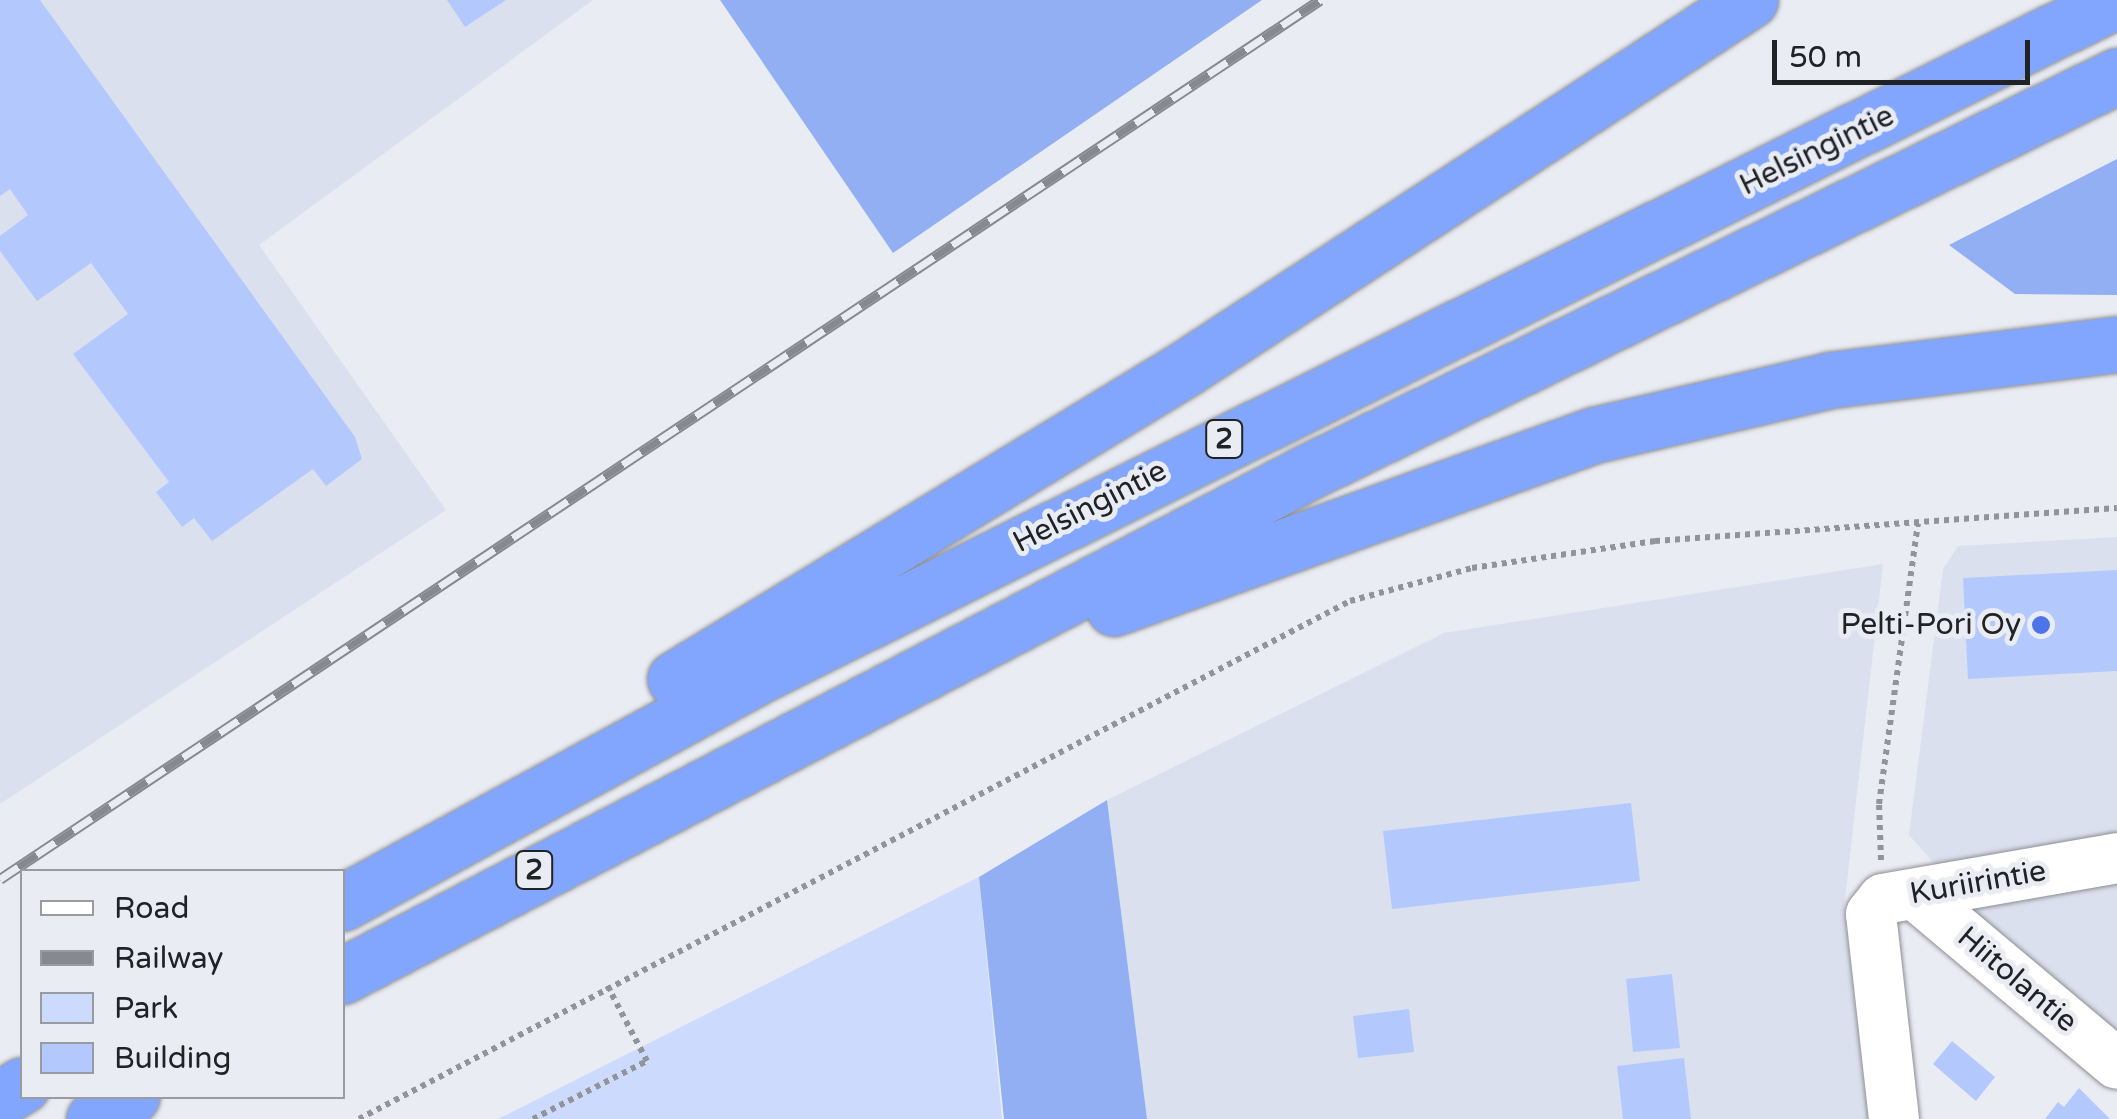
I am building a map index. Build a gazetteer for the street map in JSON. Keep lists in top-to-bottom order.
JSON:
{
  "streets": {
    "highway": ["Helsingintie", "2"],
    "street": ["Kuriirintie", "Hiitolantie"]
  },
  "crossings": [
    ["Kuriirintie", "Hiitolantie"]
  ],
  "places": ["Pelti-Pori Oy"],
  "legend": [
    "Road",
    "Railway",
    "Park",
    "Building"
  ],
  "scale_bar": "50 m"
}
